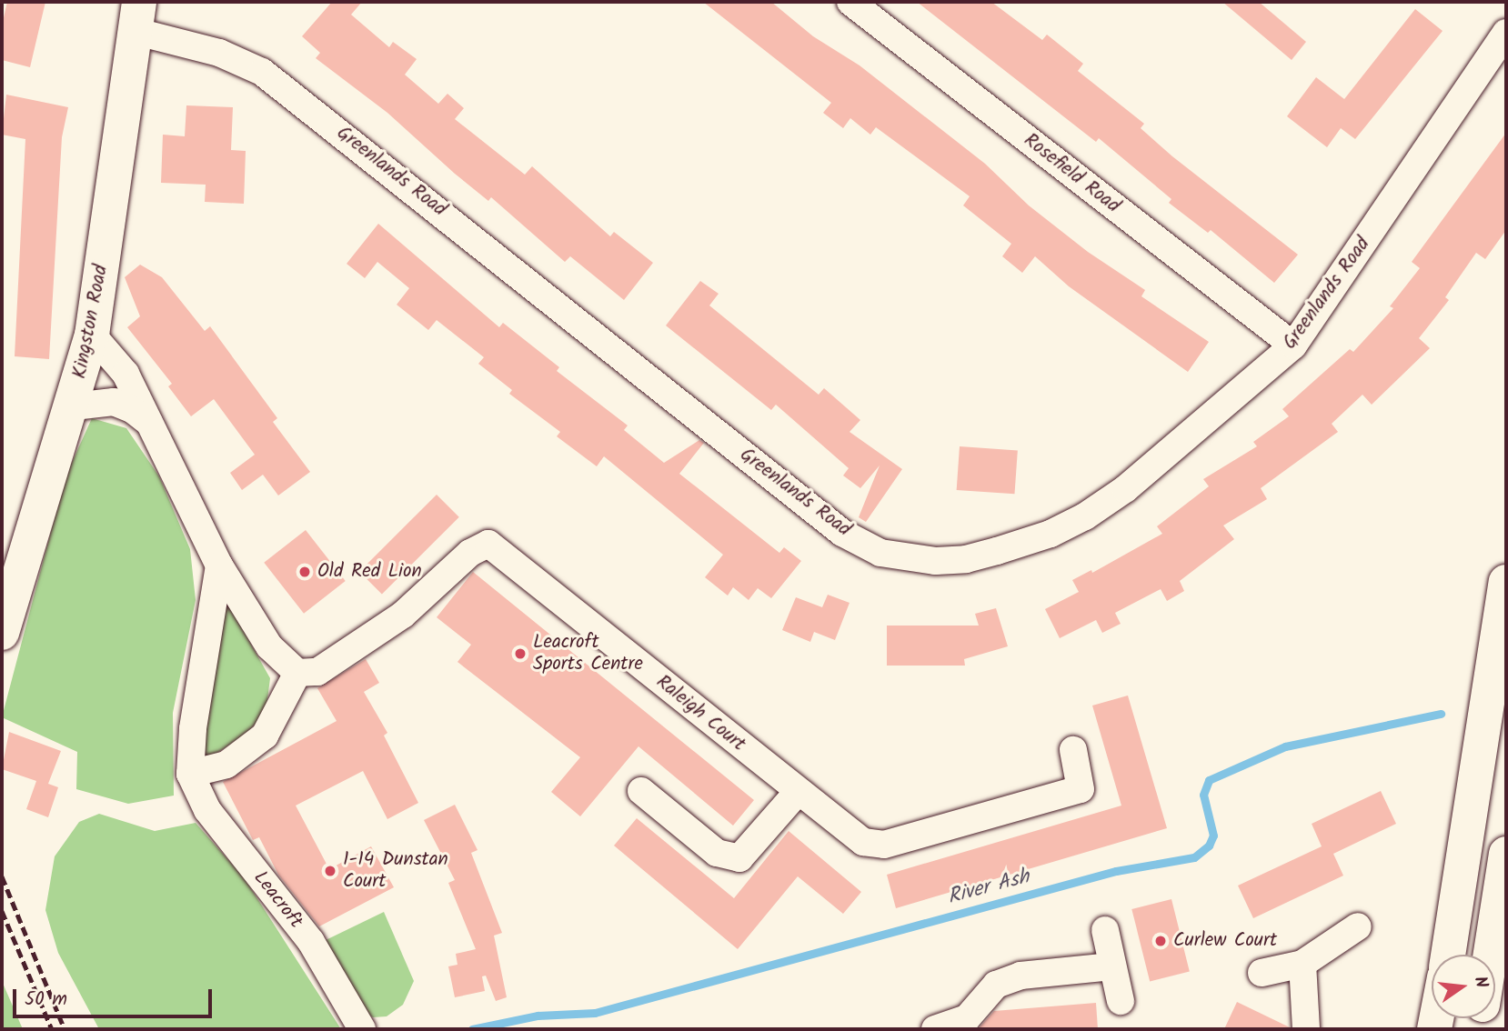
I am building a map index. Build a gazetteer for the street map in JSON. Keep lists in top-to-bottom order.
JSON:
{
  "streets": {
    "main road": ["Kingston Road"],
    "street": [
      "Greenlands Road",
      "Rosefield Road",
      "Raleigh Court",
      "Leacroft"
    ]
  },
  "crossings": [
    ["Greenlands Road", "Rosefield Road"],
    ["Greenlands Road", "Kingston Road"]
  ],
  "water": ["River Ash"],
  "places": [
    "Old Red Lion",
    "Leacroft Sports Centre",
    "1-14 Dunstan Court",
    "Curlew Court"
  ],
  "scale_bar": "50 m",
  "north": "right"
}
